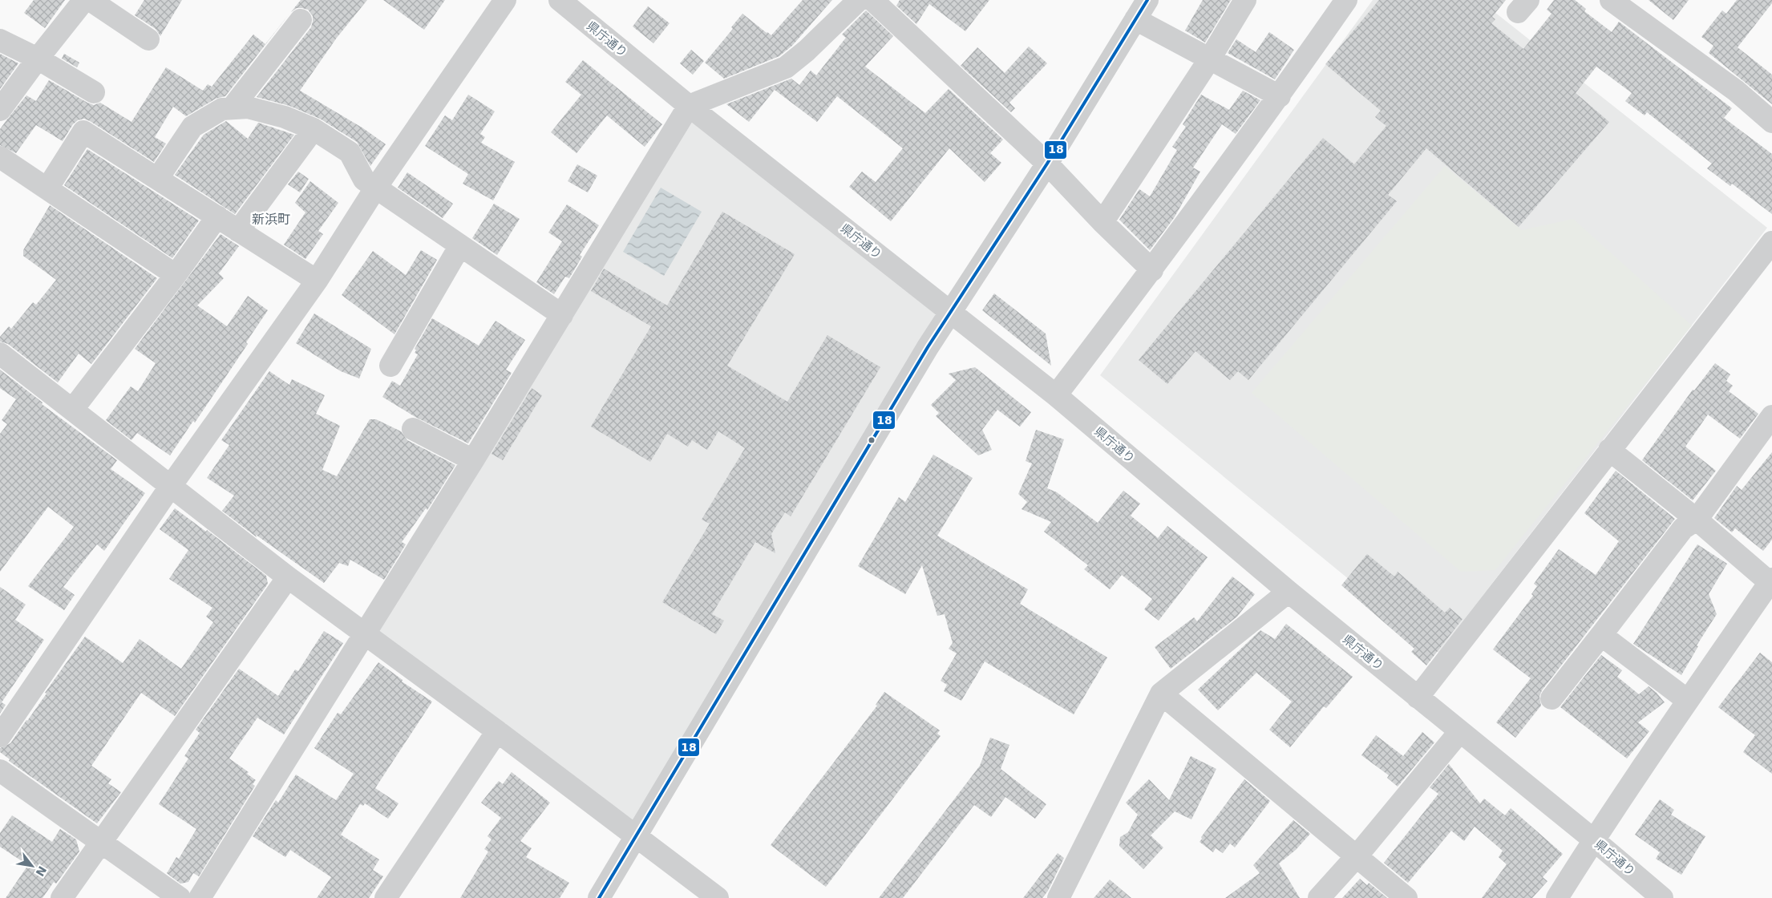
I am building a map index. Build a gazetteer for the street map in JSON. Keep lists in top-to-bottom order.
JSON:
{
  "streets": {
    "street": ["県庁通り"]
  },
  "districts": ["新浜町"],
  "lines": ["transit line 18"],
  "north": "bottom right"
}
